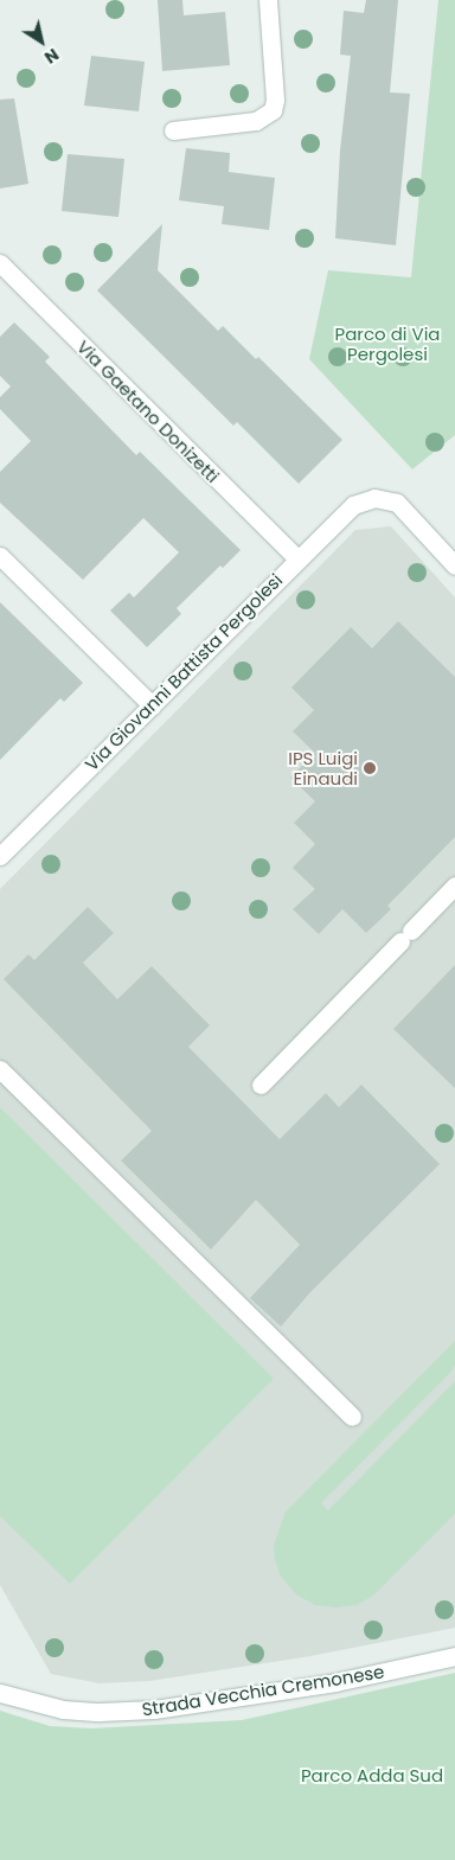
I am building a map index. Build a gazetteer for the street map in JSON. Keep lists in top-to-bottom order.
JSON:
{
  "streets": {
    "street": ["Via Gaetano Donizetti", "Via Giovanni Battista Pergolesi", "Strada Vecchia Cremonese"]
  },
  "crossings": [
    ["Via Gaetano Donizetti", "Via Giovanni Battista Pergolesi"]
  ],
  "parks": ["Parco di Via Pergolesi", "Parco Adda Sud"],
  "places": ["IPS Luigi Einaudi"],
  "north": "bottom right"
}
